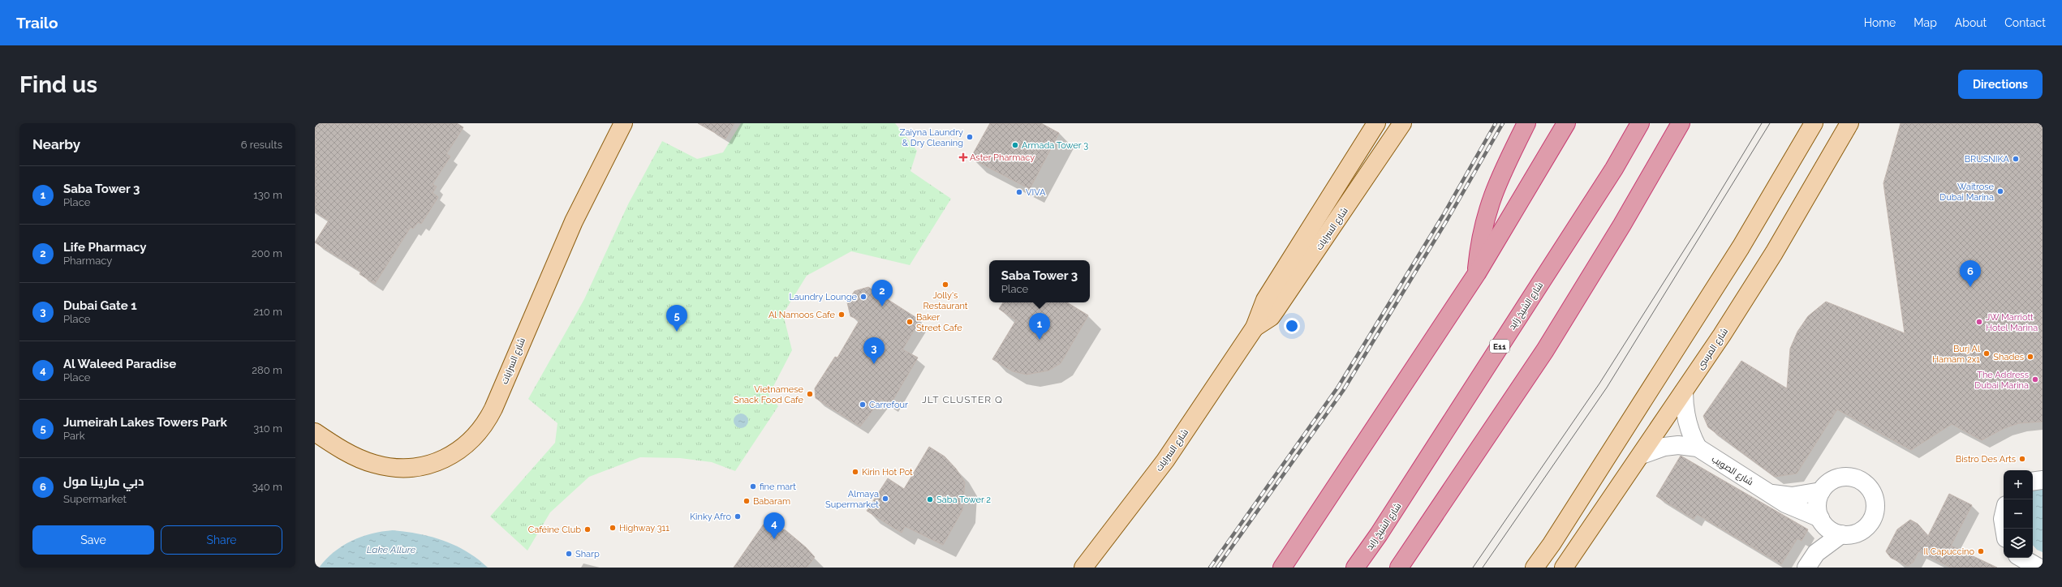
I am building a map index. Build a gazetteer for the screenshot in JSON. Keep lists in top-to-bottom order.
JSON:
{
  "streets": {
    "highway": ["شارع الشيخ زايد", "E11"],
    "main road": ["شارع السرايات", "شارع المرسى"],
    "street": ["شارع الصويب"]
  },
  "crossings": [
    ["شارع المرسى", "شارع الصويب"]
  ],
  "districts": ["JLT CLUSTER Q"],
  "water": ["Lake Allure"],
  "places": {
    "other": [
      "Zaiyna Laundry & Dry Cleaning",
      "Armada Tower 3",
      "BRUSNIKA",
      "Waitrose Dubai Marina",
      "VIVA",
      "Jolly's Restaurant",
      "Laundry Lounge",
      "Al Namoos Cafe",
      "Baker Street Cafe",
      "JW Marriott Hotel Marina",
      "Burj Al Hamam 2x1",
      "Shades",
      "The Address Dubai Marina",
      "Vietnamese Snack Food Cafe",
      "Carrefour",
      "Bistro Des Arts",
      "Kirin Hot Pot",
      "fine mart",
      "Almaya Supermarket",
      "Saba Tower 2",
      "Babaram",
      "Kinky Afro",
      "Highway 311",
      "Caféine Club",
      "Il Capuccino",
      "Sharp"
    ],
    "health": ["Aster Pharmacy"]
  },
  "page": {
    "header": "Trailo",
    "nav": [
      "Home",
      "Map",
      "About",
      "Contact"
    ],
    "buttons": [
      "Directions",
      ["Save", "Share"]
    ],
    "title": "Find us",
    "heading": ["Nearby", "6 results"],
    "list": [
      {
        "mark": "1",
        "name": "Saba Tower 3",
        "note": "Place",
        "value": "130 m"
      },
      {
        "mark": "2",
        "name": "Life Pharmacy",
        "note": "Pharmacy",
        "value": "200 m"
      },
      {
        "mark": "3",
        "name": "Dubai Gate 1",
        "note": "Place",
        "value": "210 m"
      },
      {
        "mark": "4",
        "name": "Al Waleed Paradise",
        "note": "Place",
        "value": "280 m"
      },
      {
        "mark": "5",
        "name": "Jumeirah Lakes Towers Park",
        "note": "Park",
        "value": "310 m"
      },
      {
        "mark": "6",
        "name": "دبي مارينا مول",
        "note": "Supermarket",
        "value": "340 m"
      }
    ],
    "popup": ["Saba Tower 3", "Place"],
    "pins": [
      "6",
      "2",
      "5",
      "1",
      "3",
      "4"
    ],
    "map_buttons": ["+", "−"]
  }
}
